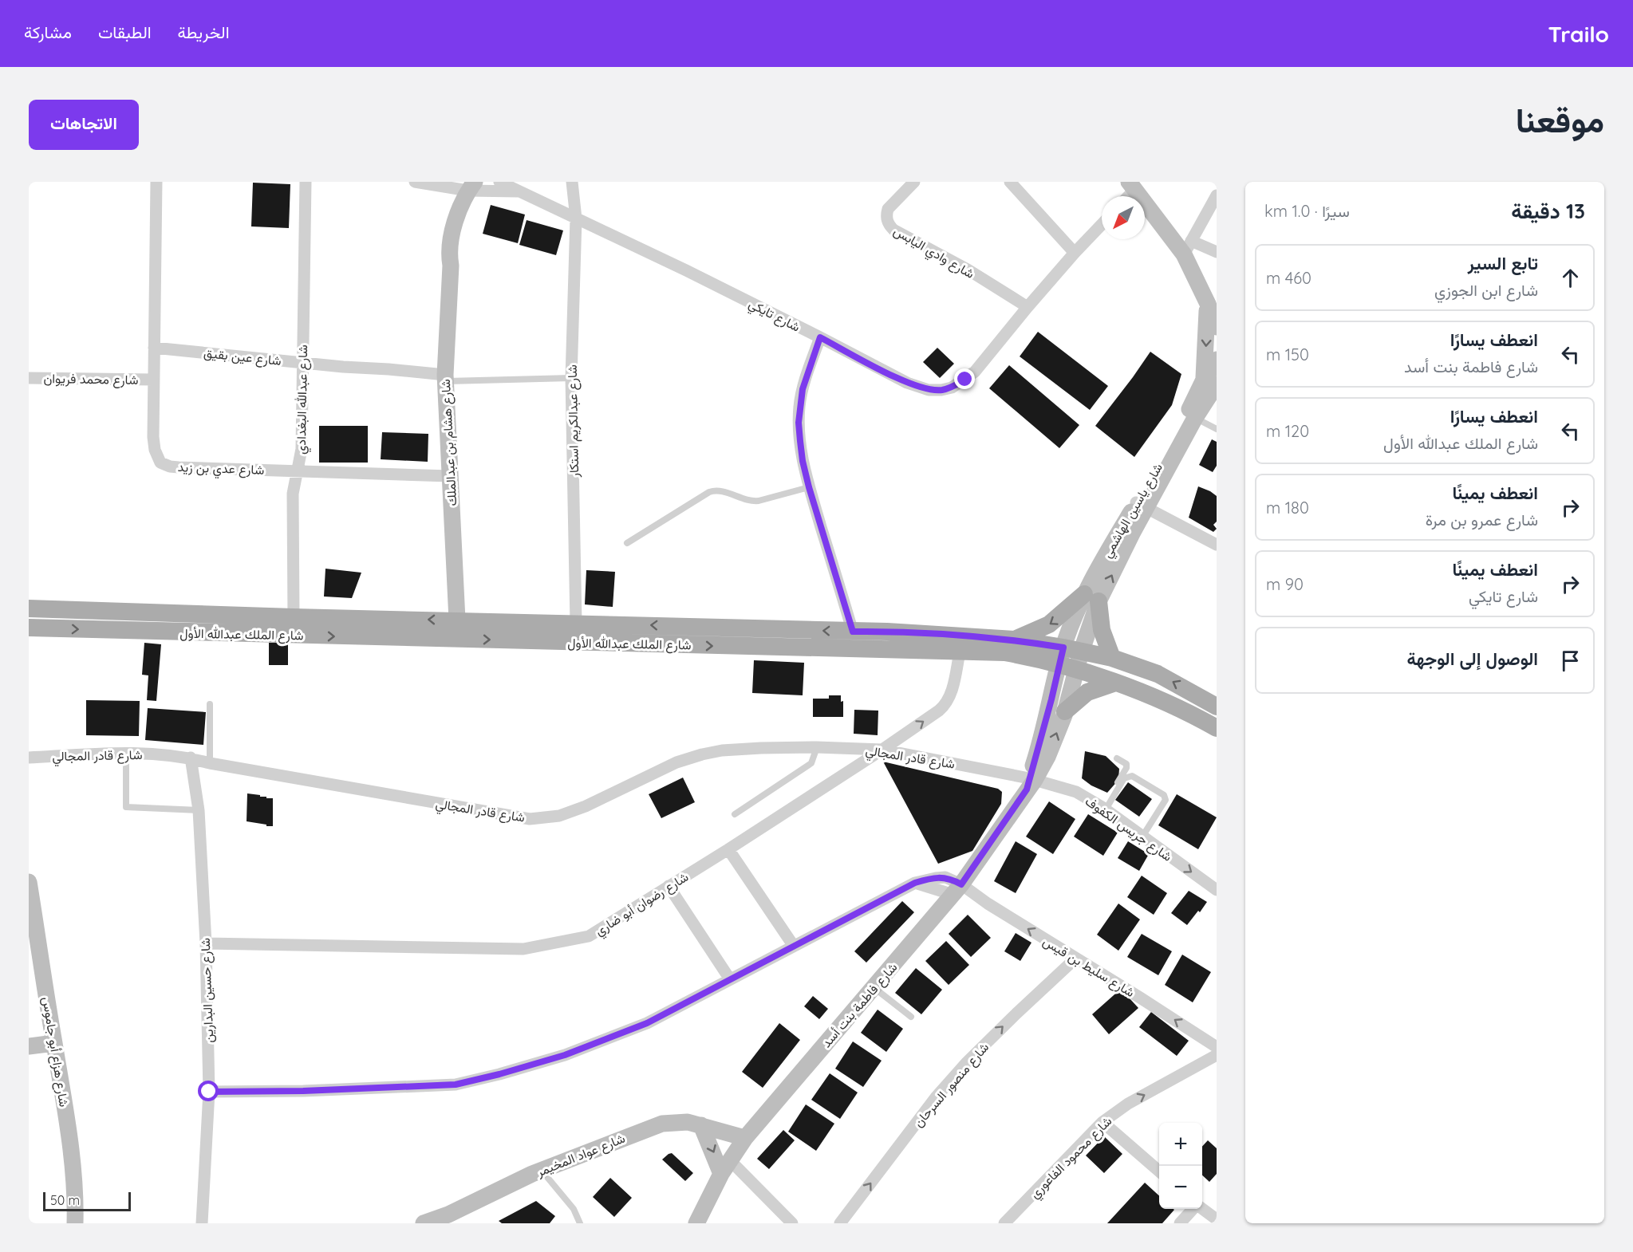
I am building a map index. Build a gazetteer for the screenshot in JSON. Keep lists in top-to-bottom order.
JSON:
{
  "streets": {
    "main road": ["شارع الملك عبدالله الأول"],
    "street": [
      "شارع وادي اليابس",
      "شارع تايكي",
      "شارع عين بقيق",
      "شارع محمد فريوان",
      "شارع عبدالله البغدادي",
      "شارع عبدالكريم استكار",
      "شارع هشام بن عبدالملك",
      "شارع عدي بن زيد",
      "شارع ياسين الهاشمي",
      "شارع قادر المجالي",
      "شارع جريس الكفوف",
      "شارع رضوان أبو ضاري",
      "شارع سليط بن قيس",
      "شارع حسين البدارين",
      "شارع فاطمة بنت أسد",
      "شارع هزاع أبو جاموس",
      "شارع منصور السرحان",
      "شارع عواد المخيمر",
      "شارع محمود الفاعوري"
    ]
  },
  "crossings": [
    ["شارع وادي اليابس", "شارع تايكي"],
    ["شارع تايكي", "شارع عبدالكريم استكار"],
    ["شارع تايكي", "شارع هشام بن عبدالملك"],
    ["شارع عين بقيق", "شارع عبدالله البغدادي"],
    ["شارع عين بقيق", "شارع هشام بن عبدالملك"],
    ["شارع عين بقيق", "شارع عدي بن زيد"],
    ["شارع محمد فريوان", "شارع عدي بن زيد"],
    ["شارع عبدالله البغدادي", "شارع عدي بن زيد"],
    ["شارع عبدالله البغدادي", "شارع الملك عبدالله الأول"],
    ["شارع عبدالكريم استكار", "شارع الملك عبدالله الأول"],
    ["شارع هشام بن عبدالملك", "شارع عدي بن زيد"],
    ["شارع هشام بن عبدالملك", "شارع الملك عبدالله الأول"],
    ["شارع ياسين الهاشمي", "شارع الملك عبدالله الأول"],
    ["شارع ياسين الهاشمي", "شارع فاطمة بنت أسد"],
    ["شارع الملك عبدالله الأول", "شارع رضوان أبو ضاري"],
    ["شارع الملك عبدالله الأول", "شارع فاطمة بنت أسد"],
    ["شارع قادر المجالي", "شارع جريس الكفوف"],
    ["شارع قادر المجالي", "شارع رضوان أبو ضاري"],
    ["شارع قادر المجالي", "شارع حسين البدارين"],
    ["شارع قادر المجالي", "شارع فاطمة بنت أسد"],
    ["شارع جريس الكفوف", "شارع فاطمة بنت أسد"],
    ["شارع رضوان أبو ضاري", "شارع حسين البدارين"],
    ["شارع سليط بن قيس", "شارع فاطمة بنت أسد"],
    ["شارع سليط بن قيس", "شارع منصور السرحان"],
    ["شارع فاطمة بنت أسد", "شارع عواد المخيمر"]
  ],
  "one_way": [
    "شارع جريس الكفوف",
    "شارع سليط بن قيس",
    "شارع منصور السرحان",
    "شارع محمود الفاعوري"
  ],
  "scale_bar": "50 m",
  "north": "bottom left",
  "page": {
    "header": "Trailo",
    "nav": ["الخريطة", "الطبقات", "مشاركة"],
    "title": "موقعنا",
    "buttons": "الاتجاهات",
    "heading": ["13 دقيقة", "سيرًا · 1.0 km"],
    "list": [
      ["تابع السير", "شارع ابن الجوزي", "460 m"],
      ["انعطف يسارًا", "شارع فاطمة بنت أسد", "150 m"],
      ["انعطف يسارًا", "شارع الملك عبدالله الأول", "120 m"],
      ["انعطف يمينًا", "شارع عمرو بن مرة", "180 m"],
      ["انعطف يمينًا", "شارع تايكي", "90 m"],
      "الوصول إلى الوجهة"
    ],
    "map_buttons": ["+", "−"],
    "scale": "50 m"
  }
}
